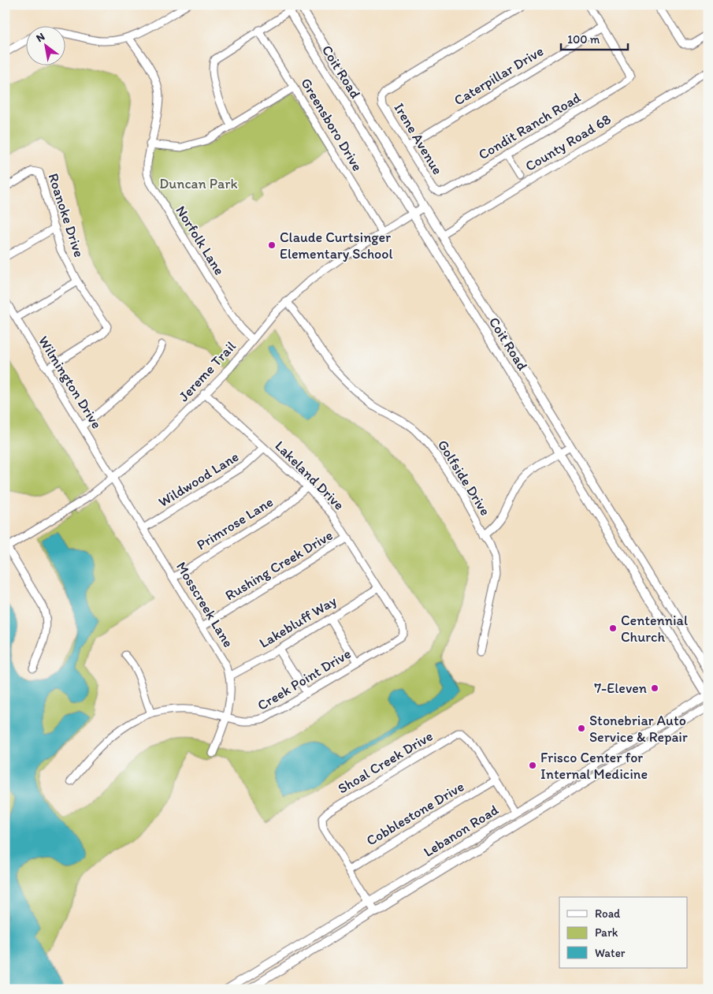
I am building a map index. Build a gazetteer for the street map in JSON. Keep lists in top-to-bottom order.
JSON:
{
  "streets": {
    "main road": ["Coit Road", "Lebanon Road"],
    "street": [
      "Caterpillar Drive",
      "Greensboro Drive",
      "Condit Ranch Road",
      "Irene Avenue",
      "County Road 68",
      "Roanoke Drive",
      "Norfolk Lane",
      "Jereme Trail",
      "Wilmington Drive",
      "Lakeland Drive",
      "Golfside Drive",
      "Wildwood Lane",
      "Primrose Lane",
      "Rushing Creek Drive",
      "Mosscreek Lane",
      "Lakebluff Way",
      "Creek Point Drive",
      "Shoal Creek Drive",
      "Cobblestone Drive"
    ]
  },
  "crossings": [
    ["Coit Road", "County Road 68"],
    ["Coit Road", "Jereme Trail"],
    ["Coit Road", "Lebanon Road"],
    ["Caterpillar Drive", "Condit Ranch Road"],
    ["Caterpillar Drive", "Irene Avenue"],
    ["Greensboro Drive", "Jereme Trail"],
    ["Condit Ranch Road", "Irene Avenue"],
    ["Roanoke Drive", "Wilmington Drive"],
    ["Norfolk Lane", "Jereme Trail"],
    ["Jereme Trail", "Wilmington Drive"],
    ["Jereme Trail", "Lakeland Drive"],
    ["Jereme Trail", "Golfside Drive"],
    ["Jereme Trail", "Mosscreek Lane"],
    ["Wilmington Drive", "Mosscreek Lane"],
    ["Lakeland Drive", "Wildwood Lane"],
    ["Lakeland Drive", "Primrose Lane"],
    ["Lakeland Drive", "Rushing Creek Drive"],
    ["Lakeland Drive", "Lakebluff Way"],
    ["Lakeland Drive", "Creek Point Drive"],
    ["Wildwood Lane", "Mosscreek Lane"],
    ["Primrose Lane", "Mosscreek Lane"],
    ["Rushing Creek Drive", "Mosscreek Lane"],
    ["Mosscreek Lane", "Lakebluff Way"],
    ["Mosscreek Lane", "Creek Point Drive"],
    ["Shoal Creek Drive", "Cobblestone Drive"]
  ],
  "parks": ["Duncan Park"],
  "places": [
    "Claude Curtsinger Elementary School",
    "Centennial Church",
    "7-Eleven",
    "Stonebriar Auto Service & Repair",
    "Frisco Center for Internal Medicine"
  ],
  "legend": ["Road", "Park", "Water"],
  "scale_bar": "100 m",
  "north": "top left"
}
